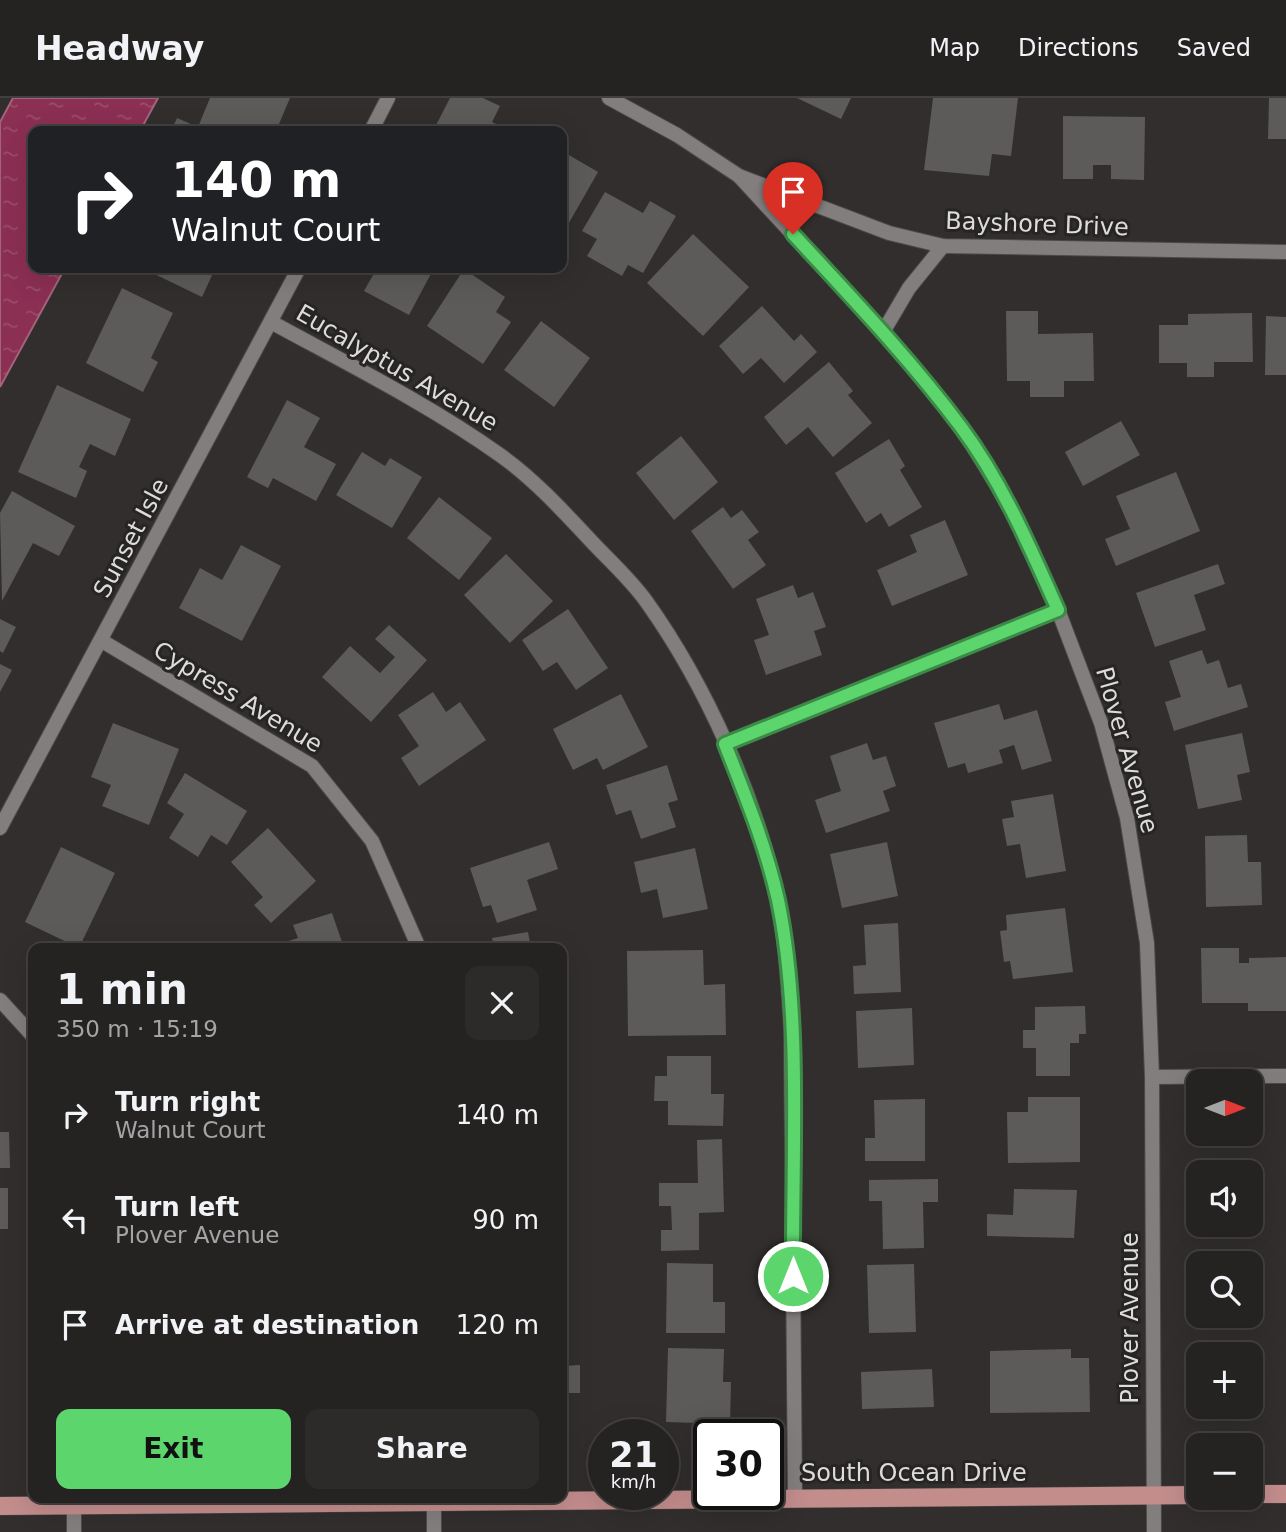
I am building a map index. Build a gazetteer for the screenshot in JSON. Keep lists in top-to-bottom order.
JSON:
{
  "streets": {
    "main road": ["South Ocean Drive"],
    "street": [
      "Bayshore Drive",
      "Eucalyptus Avenue",
      "Sunset Isle",
      "Cypress Avenue",
      "Plover Avenue"
    ]
  },
  "crossings": [
    ["Bayshore Drive", "Plover Avenue"],
    ["Eucalyptus Avenue", "Sunset Isle"],
    ["Eucalyptus Avenue", "South Ocean Drive"],
    ["Sunset Isle", "Cypress Avenue"],
    ["Plover Avenue", "South Ocean Drive"]
  ],
  "north": "right",
  "page": {
    "header": "Headway",
    "nav": ["Map", "Directions", "Saved"],
    "turn": ["140 m", "Walnut Court"],
    "heading": ["1 min", "350 m · 15:19"],
    "list": [
      {
        "name": "Turn right",
        "note": "Walnut Court",
        "value": "140 m"
      },
      {
        "name": "Turn left",
        "note": "Plover Avenue",
        "value": "90 m"
      },
      {
        "name": "Arrive at destination",
        "value": "120 m"
      }
    ],
    "map_buttons": ["+", "−"],
    "buttons": ["Exit", "Share"],
    "speed": "21 km/h",
    "limit": "30"
  }
}
